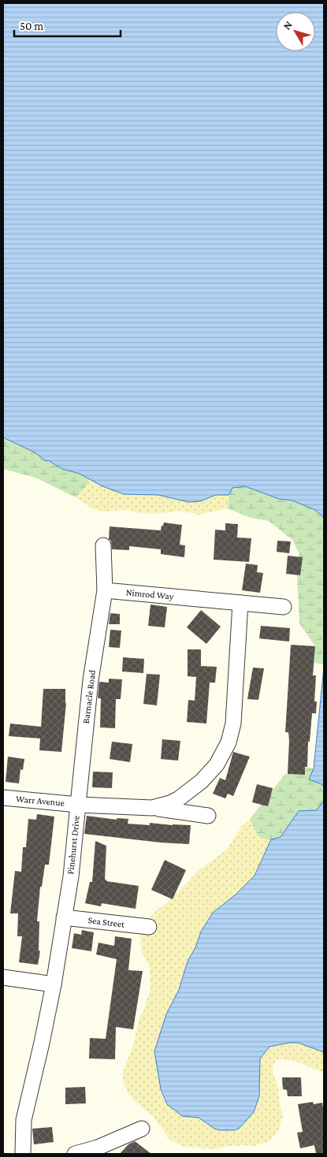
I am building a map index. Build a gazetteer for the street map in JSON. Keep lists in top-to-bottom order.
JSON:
{
  "streets": {
    "street": [
      "Nimrod Way",
      "Barnacle Road",
      "Warr Avenue",
      "Pinehurst Drive",
      "Sea Street"
    ]
  },
  "crossings": [
    ["Nimrod Way", "Barnacle Road"],
    ["Nimrod Way", "Pinehurst Drive"],
    ["Barnacle Road", "Warr Avenue"],
    ["Barnacle Road", "Pinehurst Drive"],
    ["Warr Avenue", "Pinehurst Drive"],
    ["Pinehurst Drive", "Sea Street"]
  ],
  "scale_bar": "50 m",
  "north": "top left"
}
